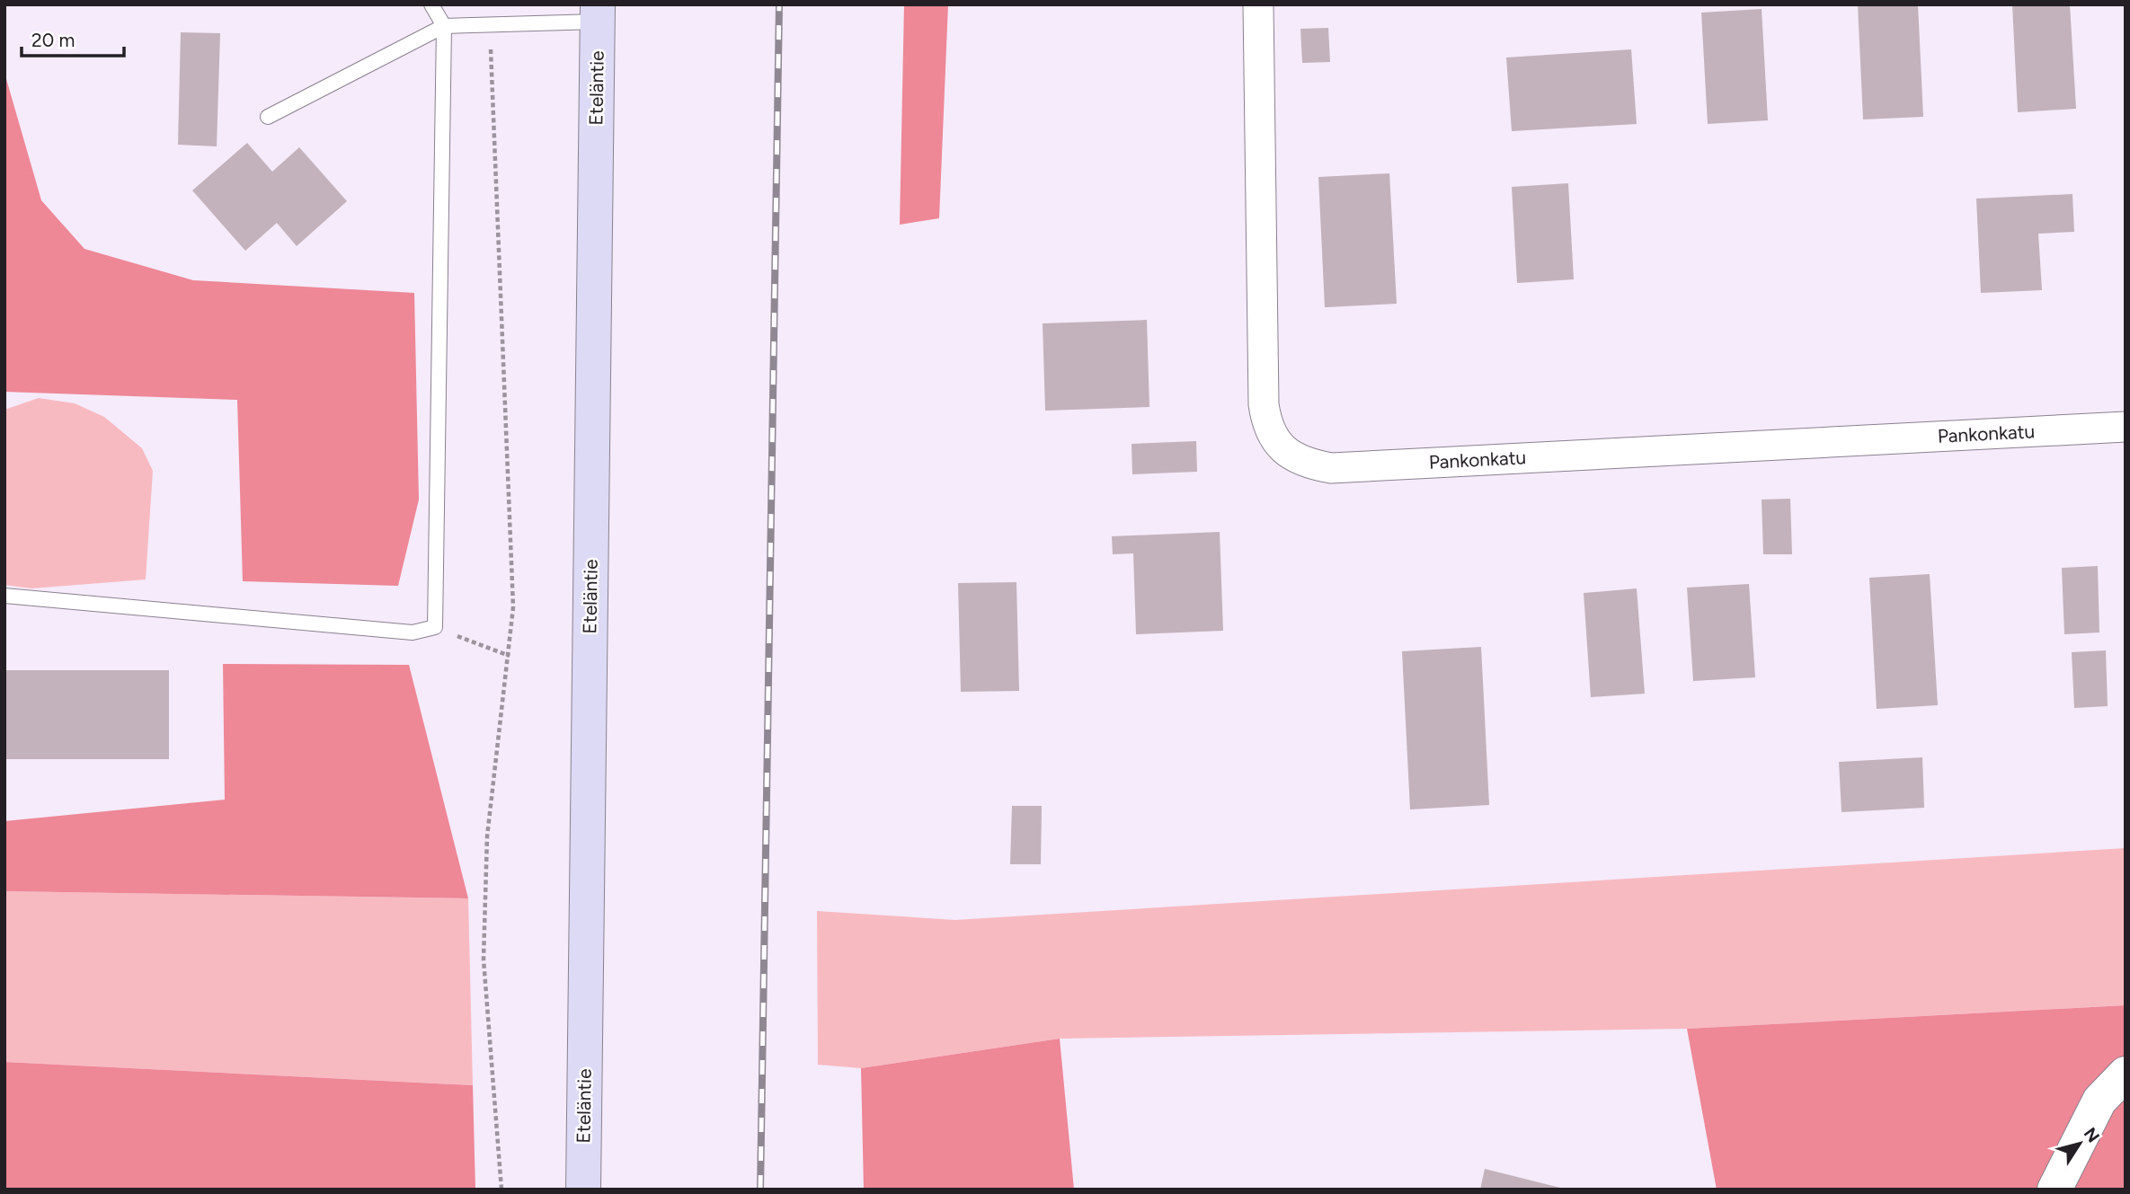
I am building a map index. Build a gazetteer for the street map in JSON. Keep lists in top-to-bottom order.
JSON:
{
  "streets": {
    "main road": ["Eteläntie"],
    "street": ["Pankonkatu"]
  },
  "scale_bar": "20 m",
  "north": "top right"
}
